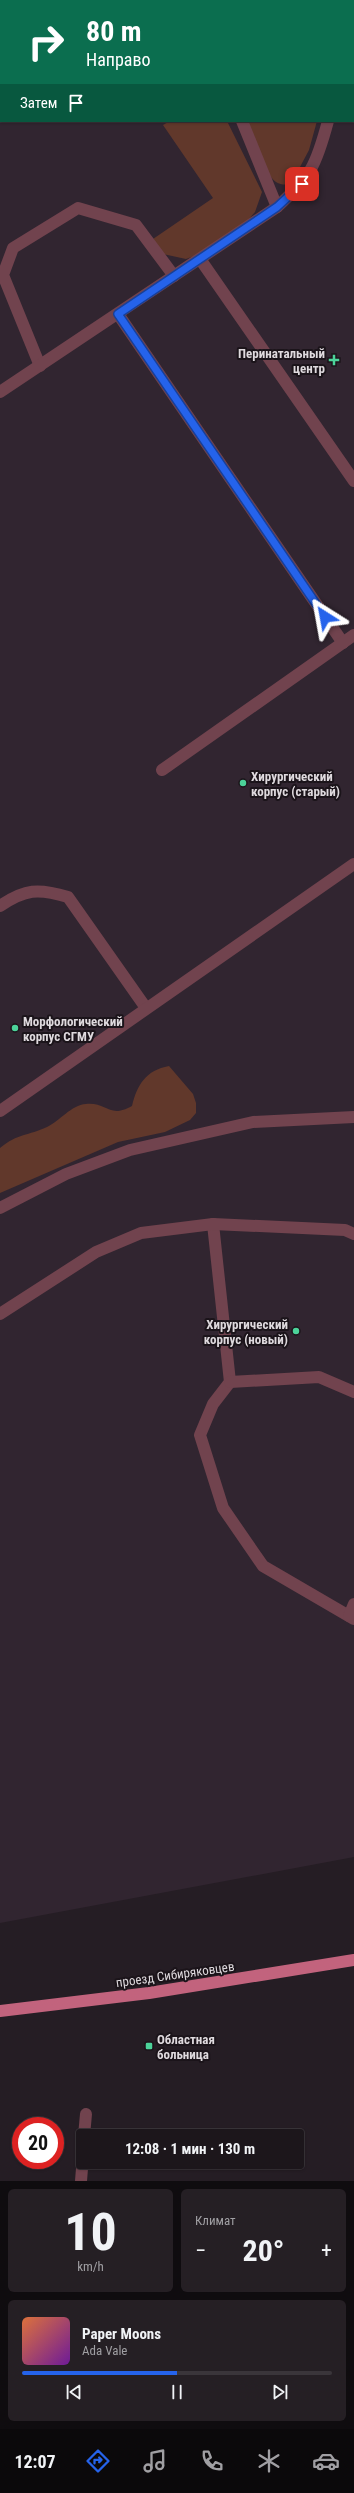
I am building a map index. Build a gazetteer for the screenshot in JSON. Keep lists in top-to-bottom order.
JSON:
{
  "streets": {
    "main road": ["проезд Сибиряковцев"]
  },
  "places": {
    "health": ["Перинатальный центр"],
    "other": ["Хирургический корпус (старый)", "Морфологический корпус СГМУ", "Хирургический корпус (новый)"],
    "transit": ["Областная больница"]
  },
  "page": {
    "turn": ["80 m", "Направо"],
    "then": "Затем",
    "limit": "20",
    "trip": "12:08 · 1 мин · 130 m",
    "tile": [
      ["10", "km/h"],
      "Климат"
    ],
    "heat": ["−", "20°", "+"],
    "song": ["Paper Moons", "Ada Vale"],
    "tabs": "12:07"
  }
}
